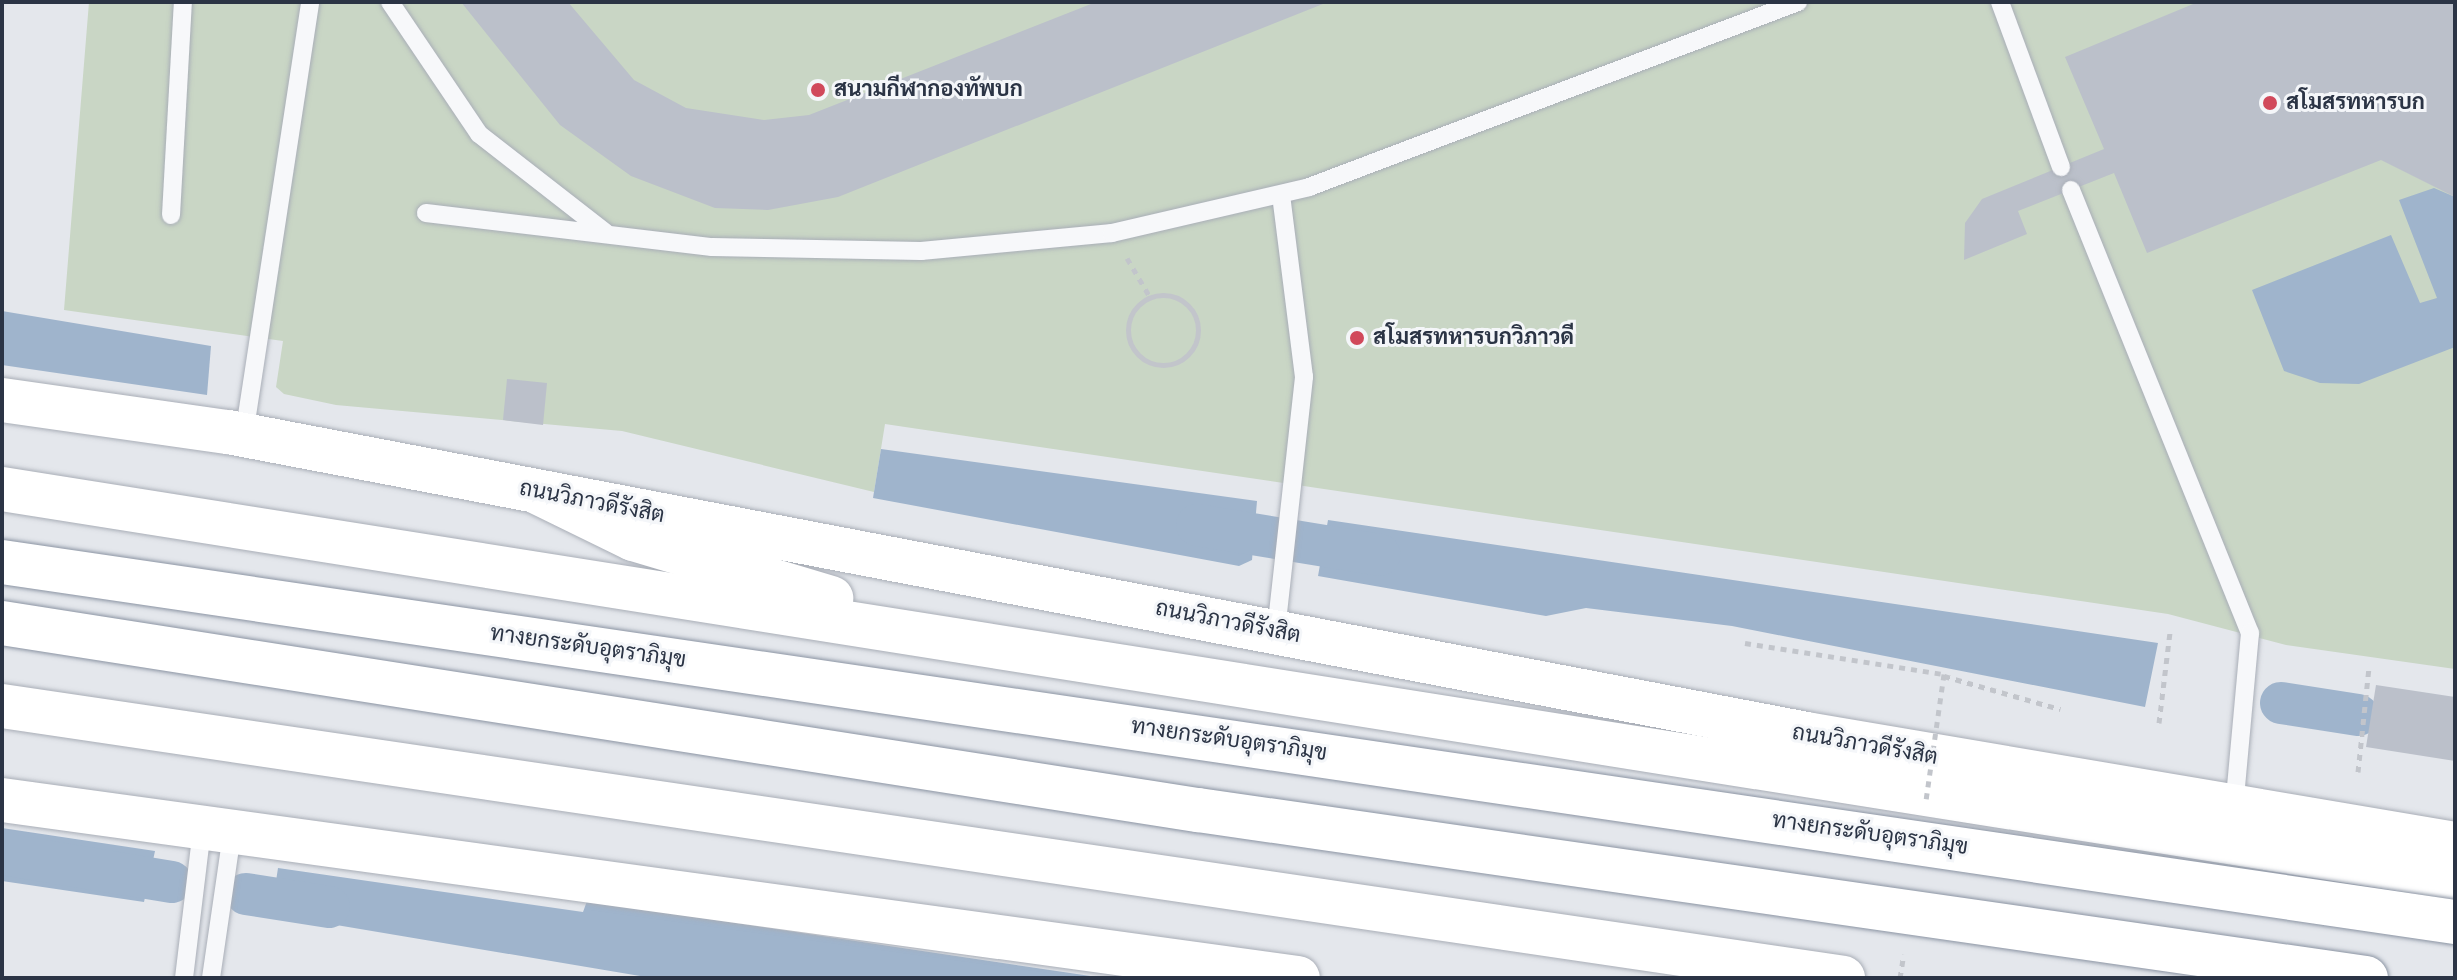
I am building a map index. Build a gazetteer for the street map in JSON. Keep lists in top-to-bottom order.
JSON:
{
  "streets": {
    "main road": ["ถนนวิภาวดีรังสิต", "ทางยกระดับอุตราภิมุข"]
  },
  "places": ["สนามกีฬากองทัพบก", "สโมสรทหารบก", "สโมสรทหารบกวิภาวดี"]
}
